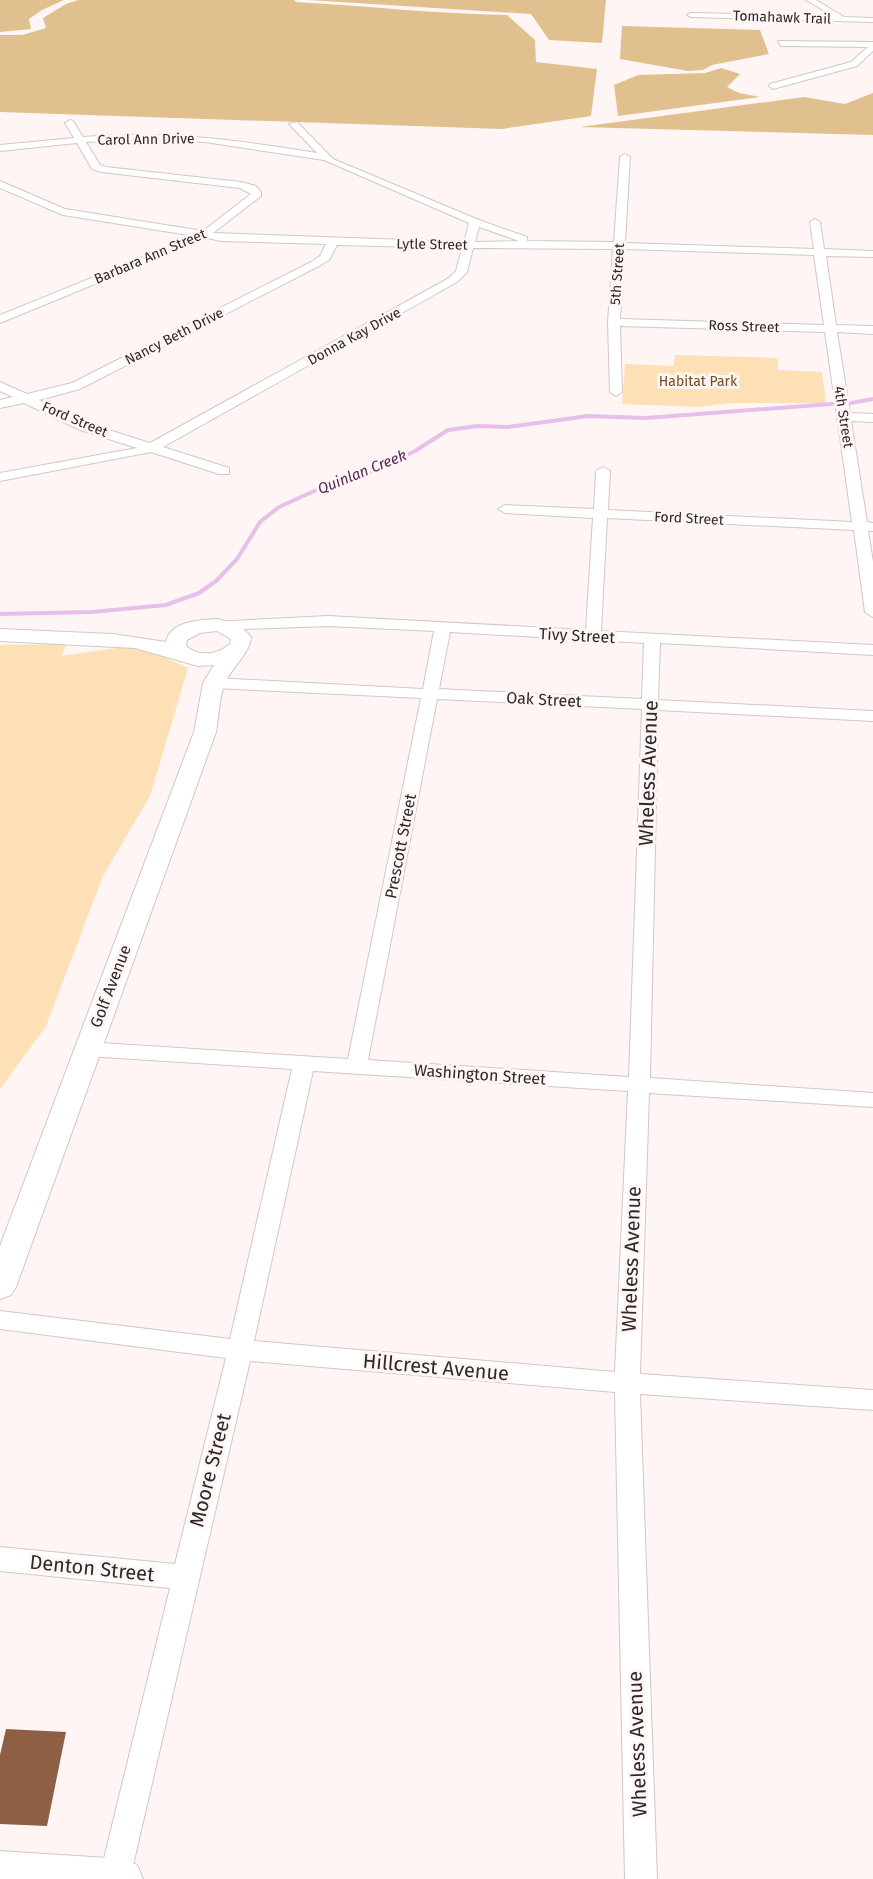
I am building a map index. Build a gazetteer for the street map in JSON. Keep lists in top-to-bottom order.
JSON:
{
  "streets": {
    "main road": ["Golf Avenue"],
    "street": [
      "Tomahawk Trail",
      "Carol Ann Drive",
      "Lytle Street",
      "Barbara Ann Street",
      "5th Street",
      "Ross Street",
      "Nancy Beth Drive",
      "Donna Kay Drive",
      "4th Street",
      "Ford Street",
      "Tivy Street",
      "Oak Street",
      "Wheless Avenue",
      "Prescott Street",
      "Washington Street",
      "Hillcrest Avenue",
      "Moore Street",
      "Denton Street"
    ]
  },
  "crossings": [
    ["Carol Ann Drive", "Barbara Ann Street"],
    ["Lytle Street", "Barbara Ann Street"],
    ["Lytle Street", "5th Street"],
    ["Lytle Street", "Nancy Beth Drive"],
    ["Lytle Street", "Donna Kay Drive"],
    ["Lytle Street", "4th Street"],
    ["5th Street", "Ross Street"],
    ["Ross Street", "4th Street"],
    ["Nancy Beth Drive", "Ford Street"],
    ["Donna Kay Drive", "Ford Street"],
    ["4th Street", "Ford Street"],
    ["Tivy Street", "Wheless Avenue"],
    ["Tivy Street", "Prescott Street"],
    ["Tivy Street", "Golf Avenue"],
    ["Oak Street", "Wheless Avenue"],
    ["Oak Street", "Prescott Street"],
    ["Oak Street", "Golf Avenue"],
    ["Wheless Avenue", "Washington Street"],
    ["Wheless Avenue", "Hillcrest Avenue"],
    ["Prescott Street", "Washington Street"],
    ["Golf Avenue", "Washington Street"],
    ["Washington Street", "Moore Street"],
    ["Hillcrest Avenue", "Moore Street"],
    ["Moore Street", "Denton Street"]
  ],
  "water": ["Quinlan Creek"],
  "parks": ["Habitat Park"]
}
